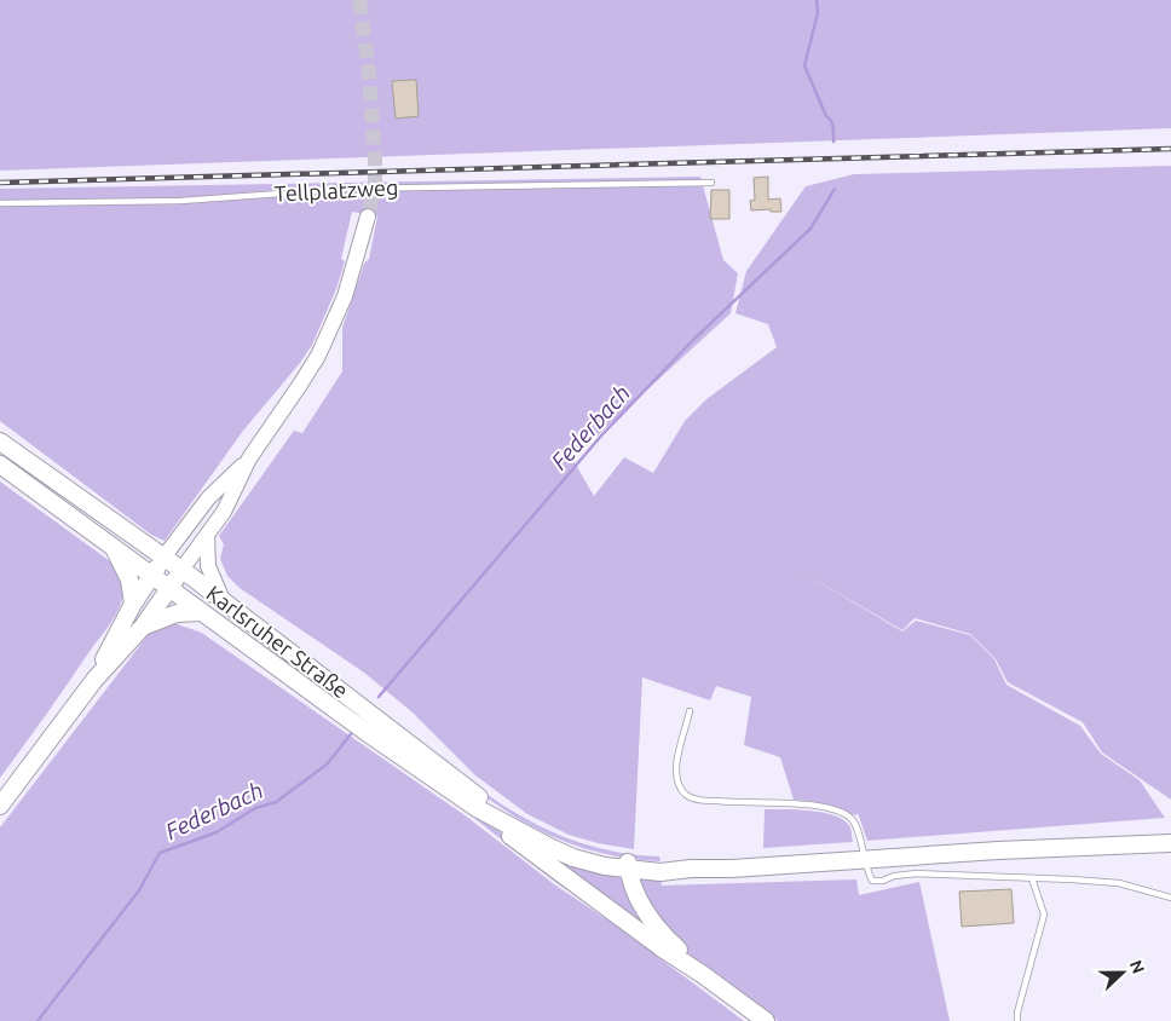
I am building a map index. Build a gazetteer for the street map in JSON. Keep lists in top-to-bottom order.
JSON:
{
  "streets": {
    "main road": ["Karlsruher Straße"],
    "lane": ["Tellplatzweg"]
  },
  "water": ["Federbach"],
  "north": "right"
}
